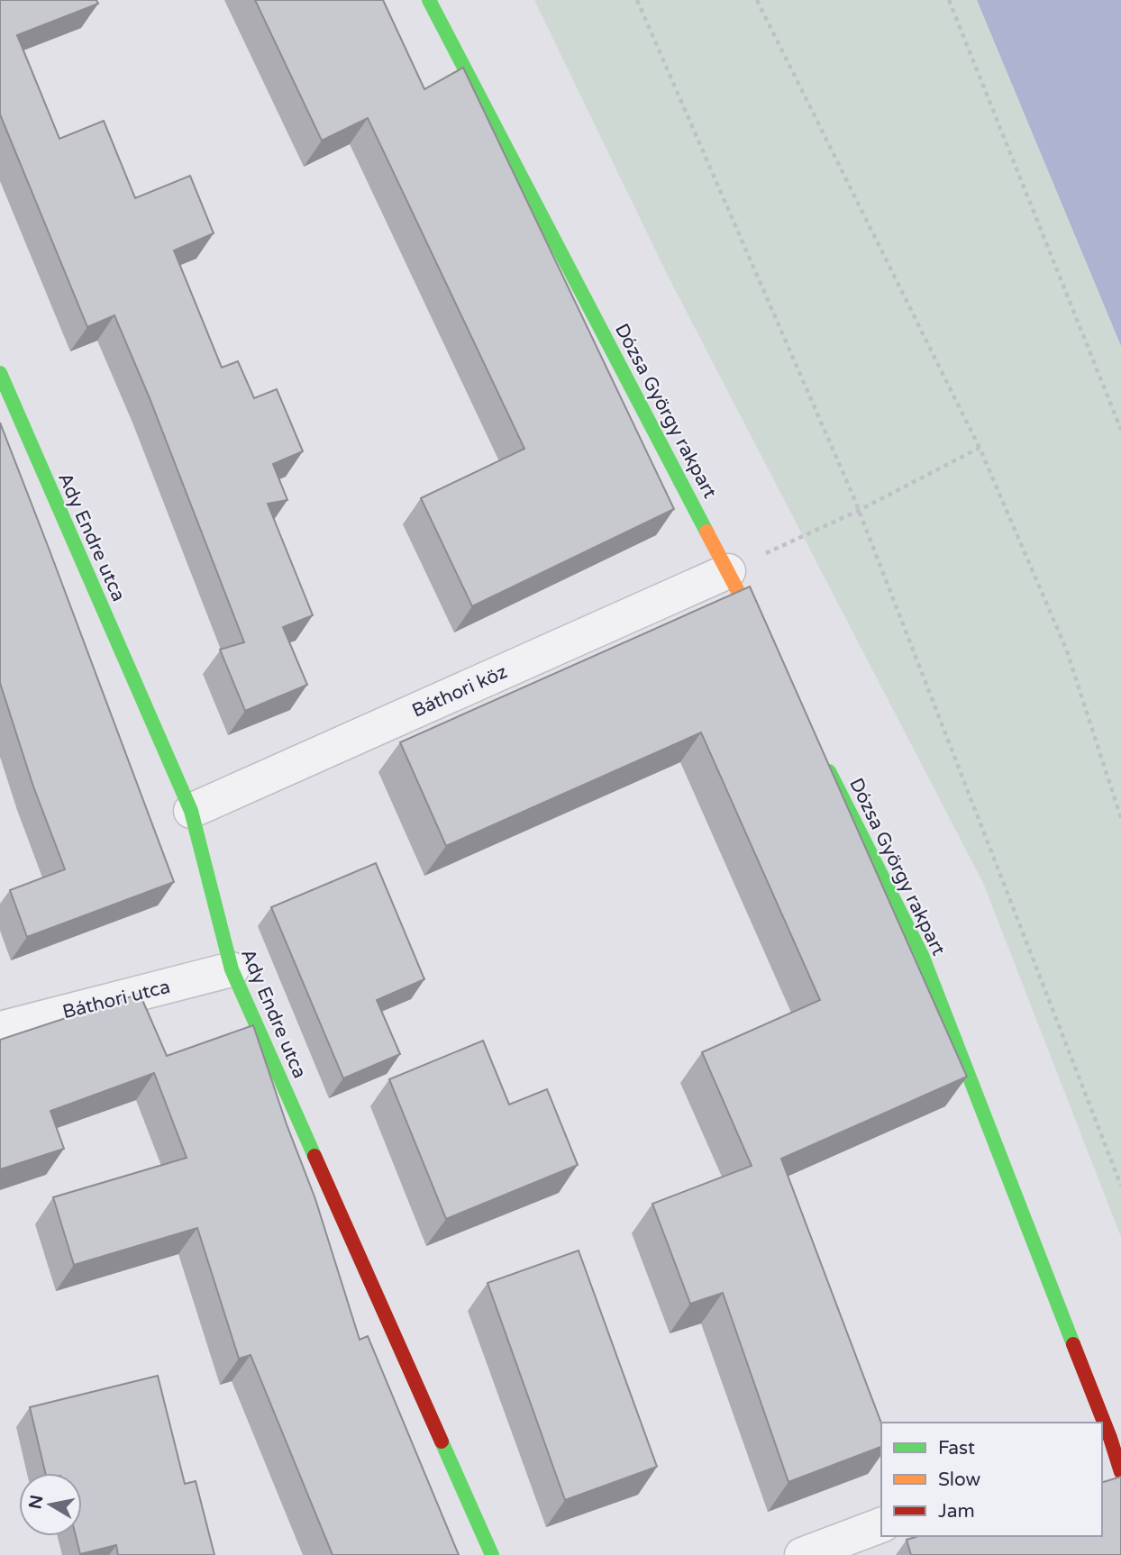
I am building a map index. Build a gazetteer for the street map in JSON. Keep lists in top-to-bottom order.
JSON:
{
  "streets": {
    "street": [
      "Dózsa György rakpart",
      "Ady Endre utca",
      "Báthori köz",
      "Báthori utca"
    ]
  },
  "crossings": [
    ["Dózsa György rakpart", "Báthori köz"],
    ["Ady Endre utca", "Báthori köz"],
    ["Ady Endre utca", "Báthori utca"]
  ],
  "legend": ["Fast", "Slow", "Jam"],
  "north": "left"
}
